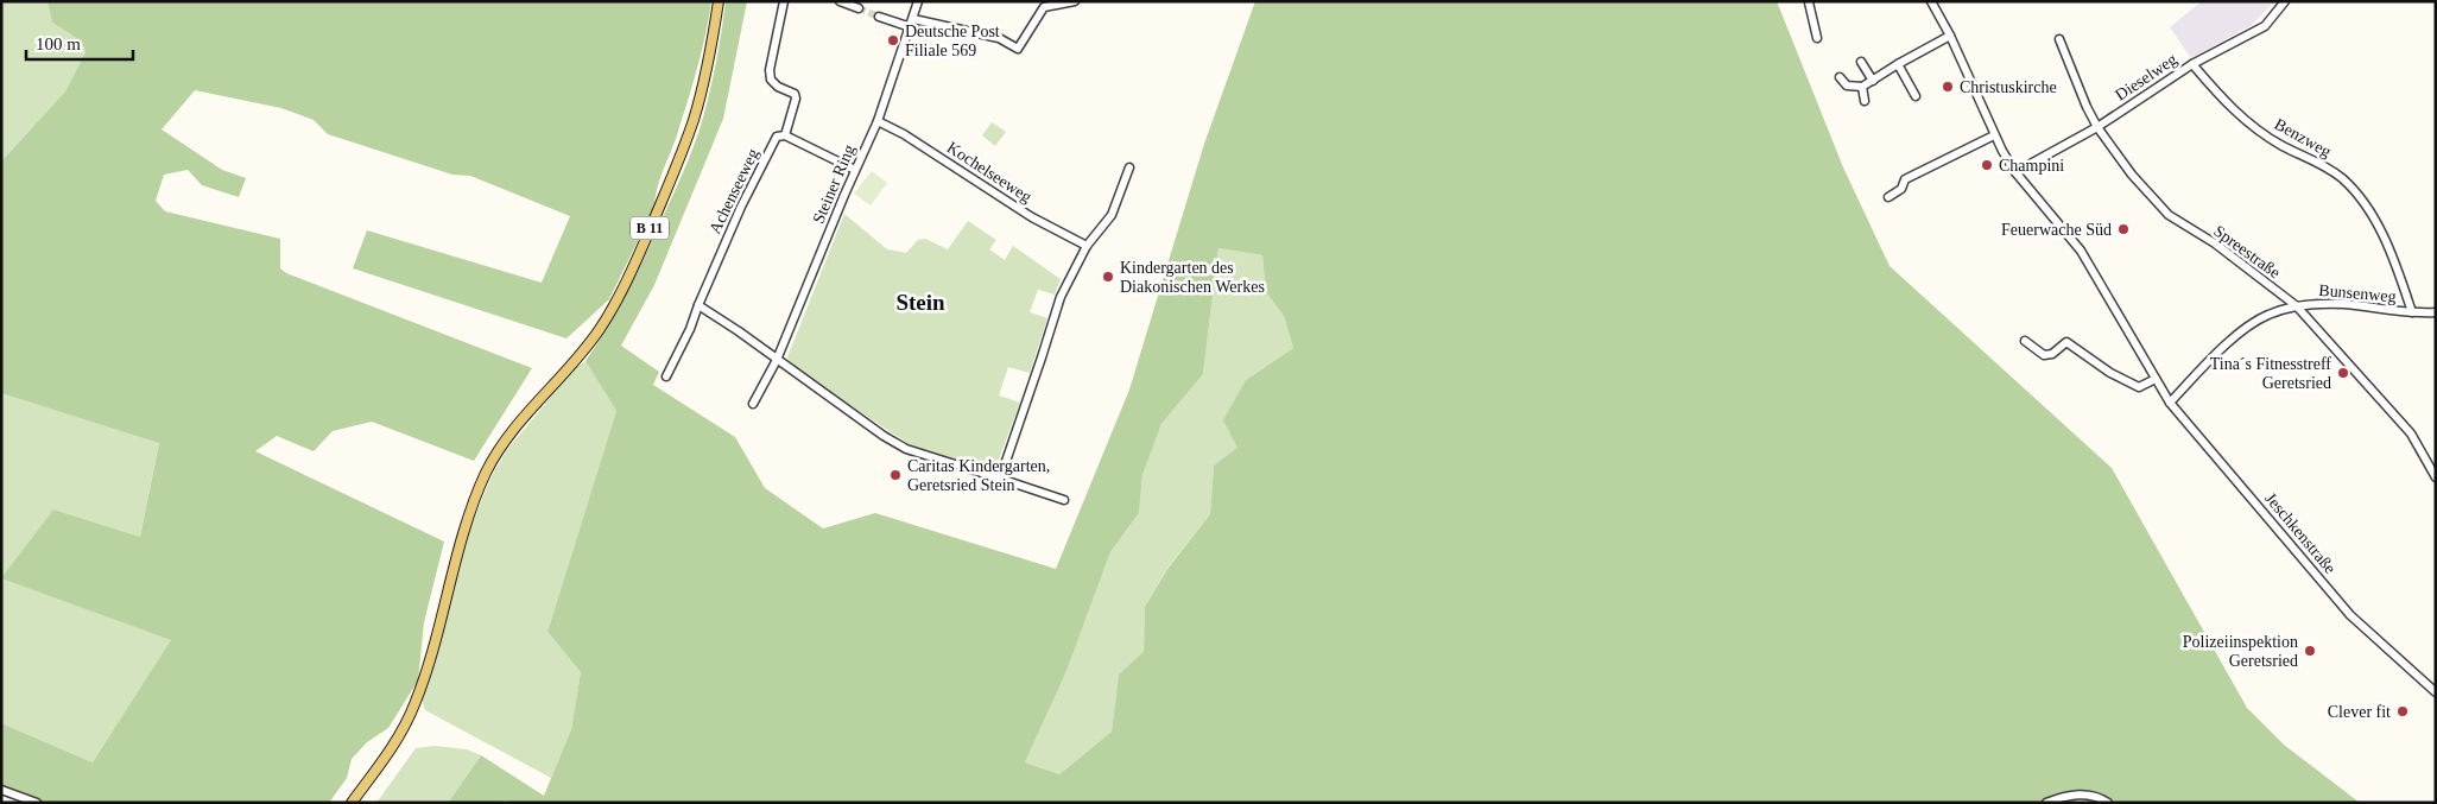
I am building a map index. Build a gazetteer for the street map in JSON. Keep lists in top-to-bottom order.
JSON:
{
  "streets": {
    "main road": ["B 11"],
    "street": [
      "Dieselweg",
      "Benzweg",
      "Kochelseeweg",
      "Steiner Ring",
      "Achenseeweg",
      "Spreestraße",
      "Bunsenweg",
      "Jeschkenstraße"
    ]
  },
  "crossings": [
    ["Dieselweg", "Benzweg"],
    ["Dieselweg", "Spreestraße"],
    ["Dieselweg", "Jeschkenstraße"],
    ["Benzweg", "Bunsenweg"],
    ["Kochelseeweg", "Steiner Ring"],
    ["Spreestraße", "Bunsenweg"],
    ["Bunsenweg", "Jeschkenstraße"]
  ],
  "districts": ["Stein"],
  "places": [
    "Deutsche Post Filiale 569",
    "Christuskirche",
    "Champini",
    "Feuerwache Süd",
    "Kindergarten des Diakonischen Werkes",
    "Tina´s Fitnesstreff Geretsried",
    "Caritas Kindergarten, Geretsried Stein",
    "Polizeiinspektion Geretsried",
    "Clever fit"
  ],
  "scale_bar": "100 m"
}
